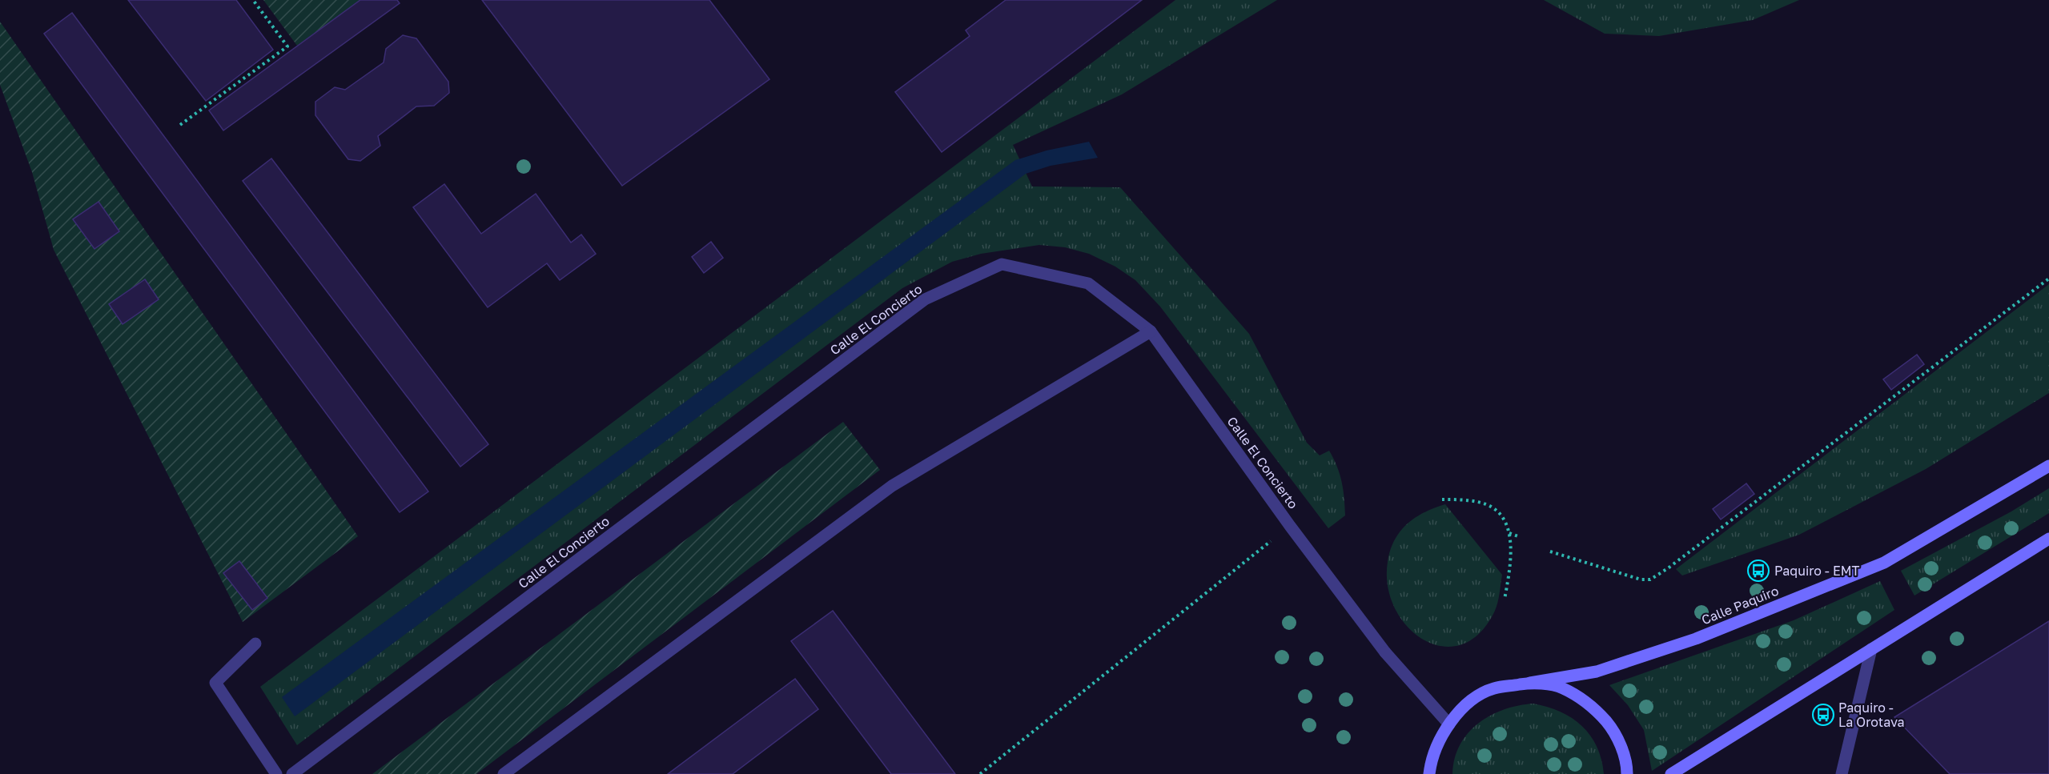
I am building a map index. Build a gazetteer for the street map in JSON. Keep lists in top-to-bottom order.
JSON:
{
  "streets": {
    "main road": ["Calle Paquiro"],
    "street": ["Calle El Concierto"]
  },
  "crossings": [
    ["Calle El Concierto", "Calle Paquiro"]
  ],
  "places": {
    "bus stop": ["Paquiro - EMT", "Paquiro - La Orotava"]
  }
}
